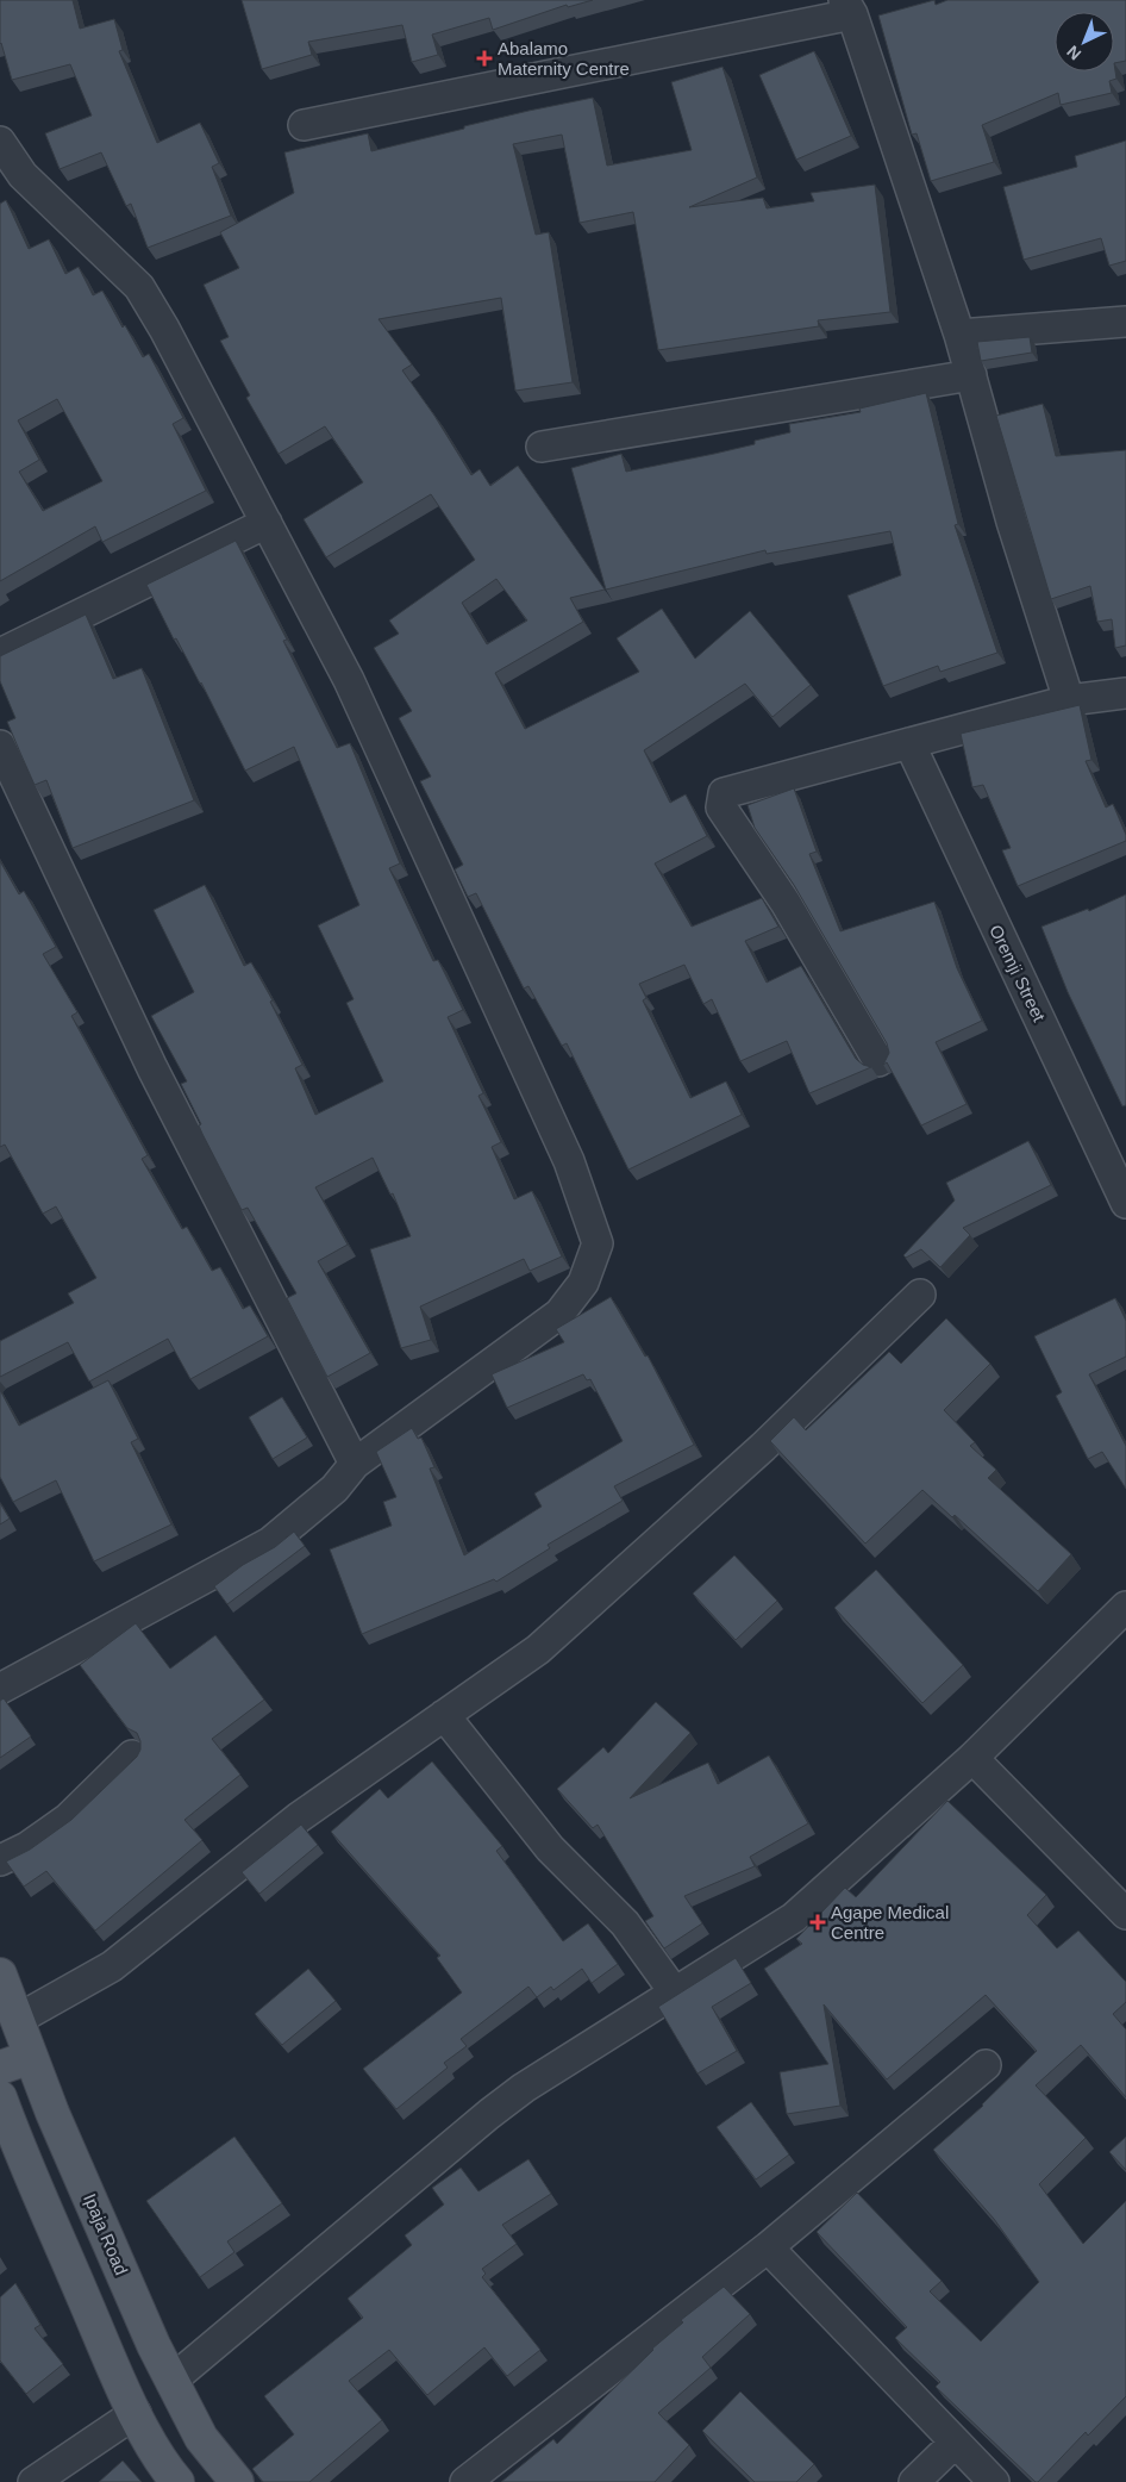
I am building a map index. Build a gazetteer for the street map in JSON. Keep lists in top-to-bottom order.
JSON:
{
  "streets": {
    "main road": ["Ipaja Road"],
    "street": ["Oremji Street"]
  },
  "places": {
    "health": ["Abalamo Maternity Centre", "Agape Medical Centre"]
  },
  "north": "bottom left"
}
